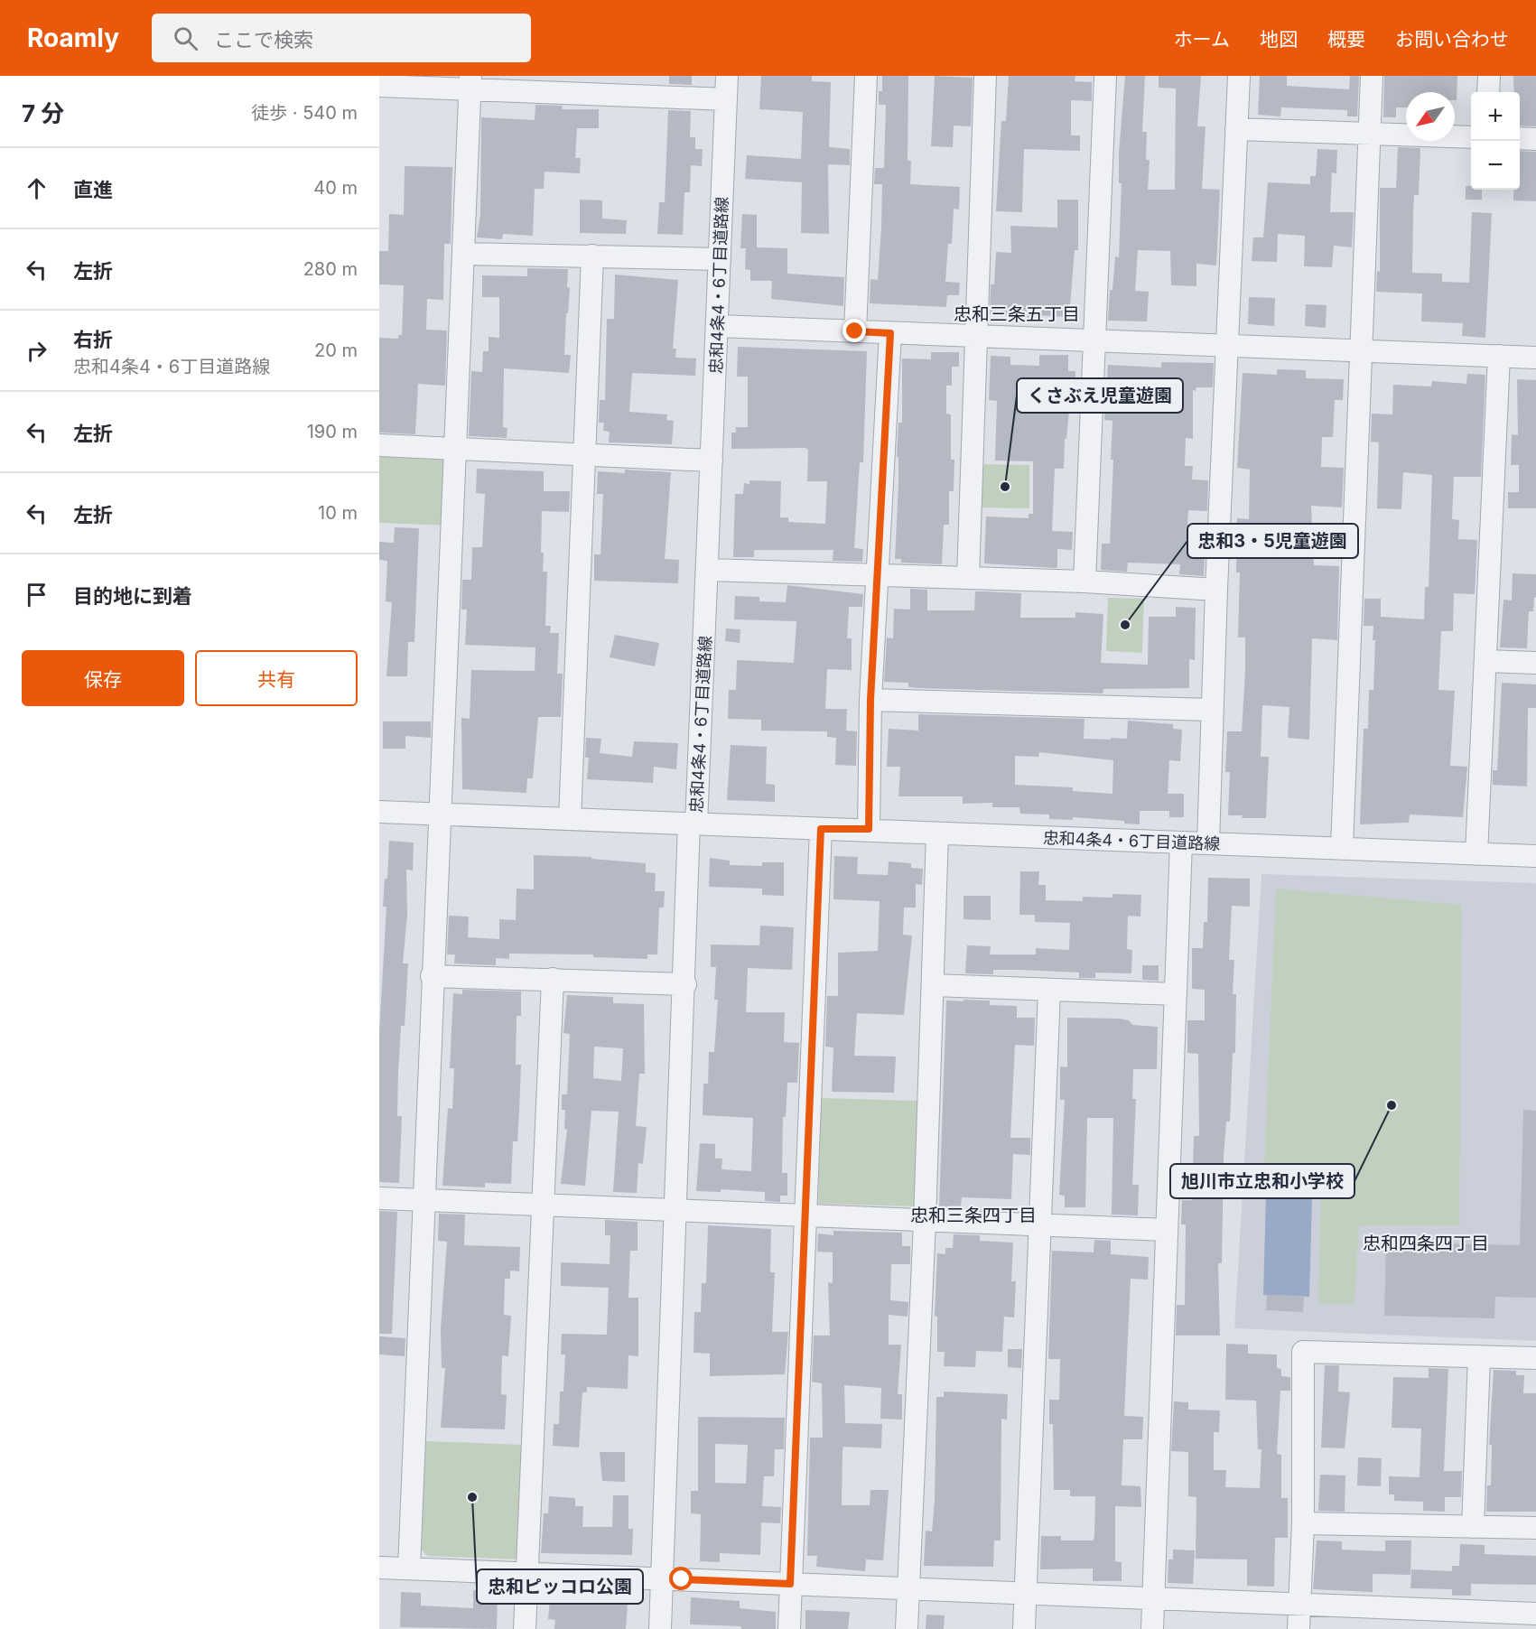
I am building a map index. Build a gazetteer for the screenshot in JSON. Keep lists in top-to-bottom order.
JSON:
{
  "streets": {
    "street": ["忠和4条4・6丁目道路線"]
  },
  "districts": ["忠和三条五丁目", "忠和三条四丁目", "忠和四条四丁目"],
  "places": [
    "くさぶえ児童遊園",
    "忠和3・5児童遊園",
    "旭川市立忠和小学校",
    "忠和ピッコロ公園"
  ],
  "north": "bottom left",
  "page": {
    "header": "Roamly",
    "search": "ここで検索",
    "nav": [
      "ホーム",
      "地図",
      "概要",
      "お問い合わせ"
    ],
    "heading": ["7 分", "徒歩 · 540 m"],
    "map_buttons": ["+", "−"],
    "list": [
      ["直進", "40 m"],
      ["左折", "280 m"],
      ["右折", "忠和4条4・6丁目道路線", "20 m"],
      ["左折", "190 m"],
      ["左折", "10 m"],
      "目的地に到着"
    ],
    "buttons": ["保存", "共有"]
  }
}
